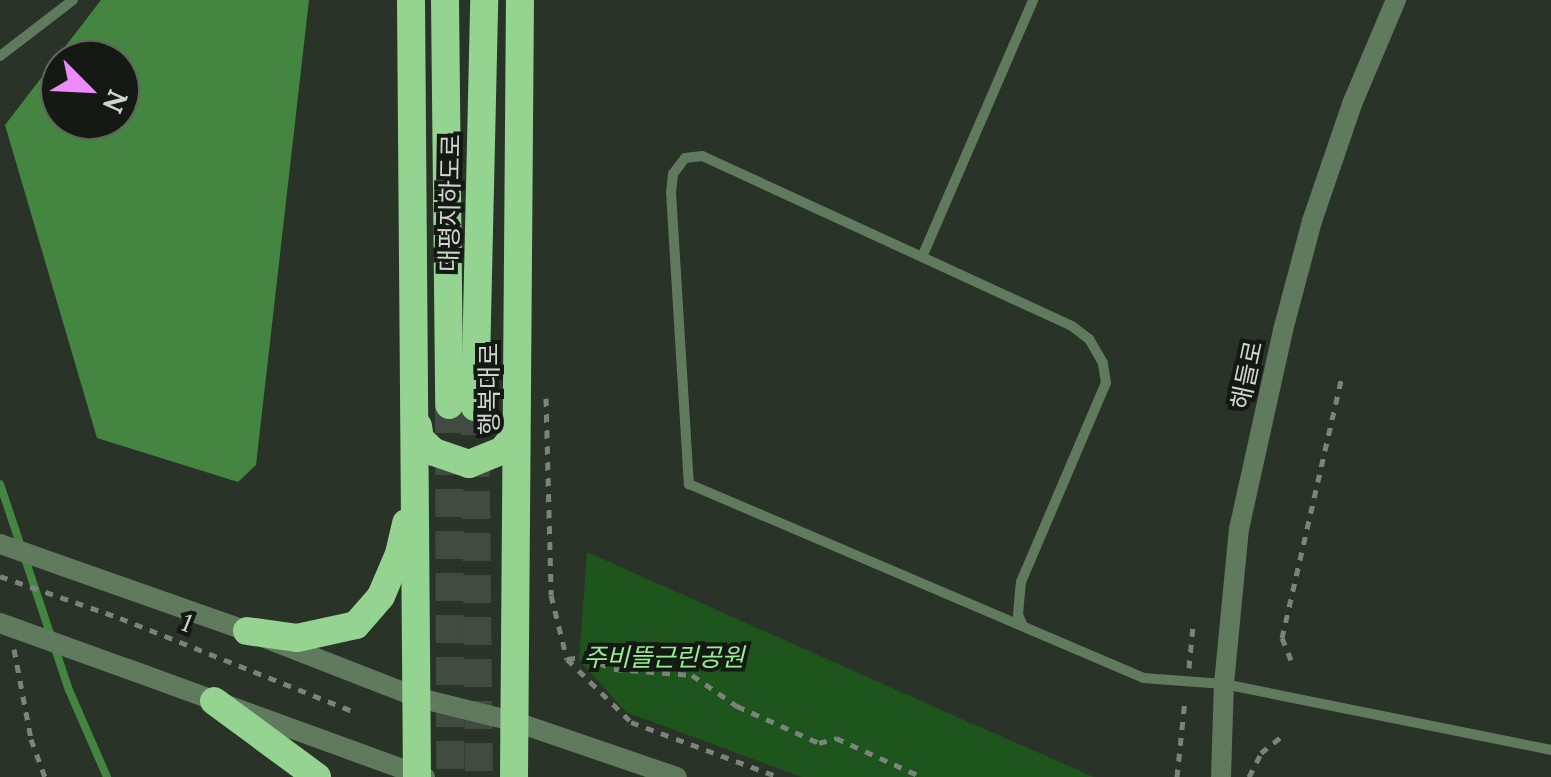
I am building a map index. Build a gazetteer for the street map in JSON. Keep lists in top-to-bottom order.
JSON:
{
  "streets": {
    "highway": ["대평지하도로", "행복대로"],
    "street": ["해들로"],
    "path": ["1"]
  },
  "parks": ["주비뜰근린공원"],
  "north": "bottom right"
}
